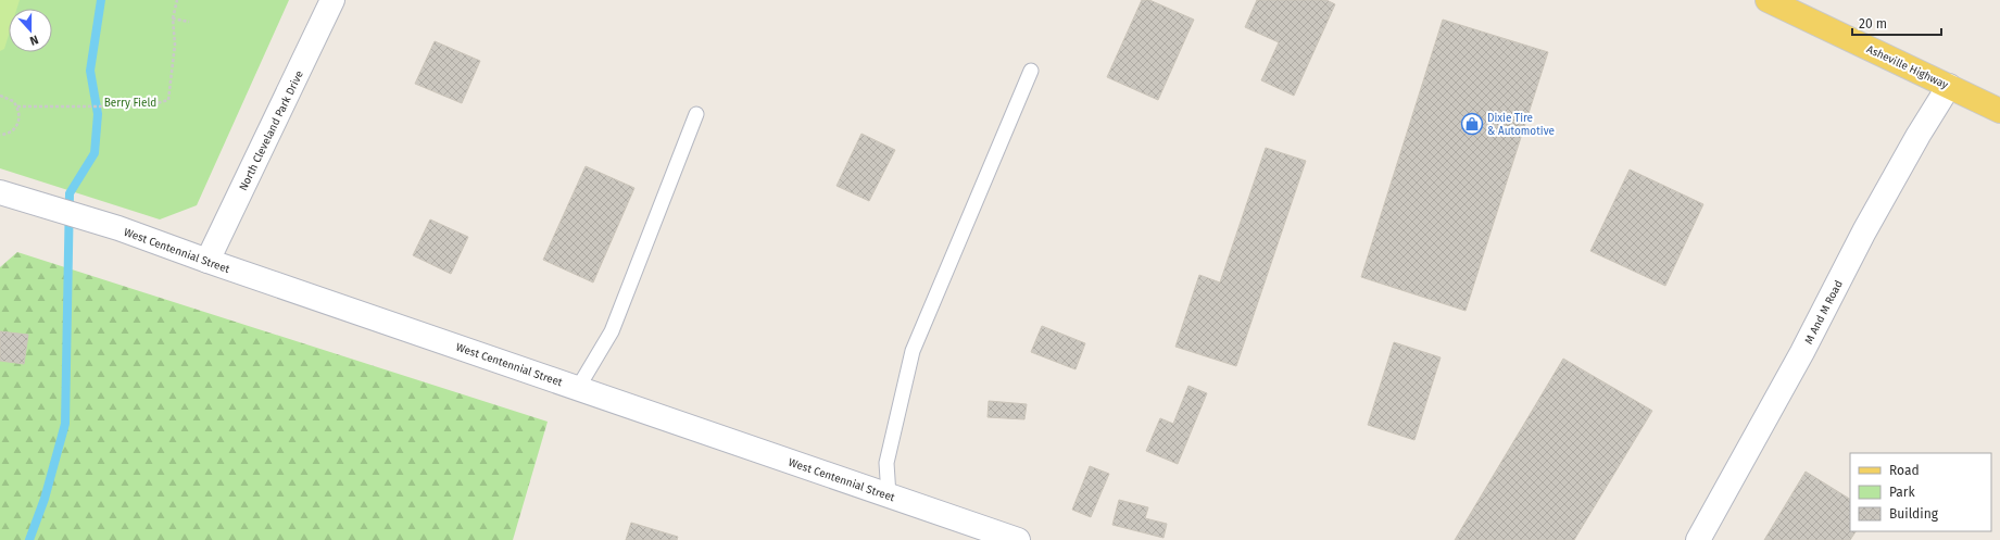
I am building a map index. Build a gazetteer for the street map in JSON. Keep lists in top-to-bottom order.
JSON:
{
  "streets": {
    "main road": ["Asheville Highway"],
    "street": ["North Cleveland Park Drive", "West Centennial Street", "M And M Road"]
  },
  "crossings": [
    ["Asheville Highway", "M And M Road"],
    ["North Cleveland Park Drive", "West Centennial Street"]
  ],
  "parks": ["Berry Field"],
  "places": {
    "shop": ["Dixie Tire & Automotive"]
  },
  "legend": ["Road", "Park", "Building"],
  "scale_bar": "20 m",
  "north": "bottom"
}
